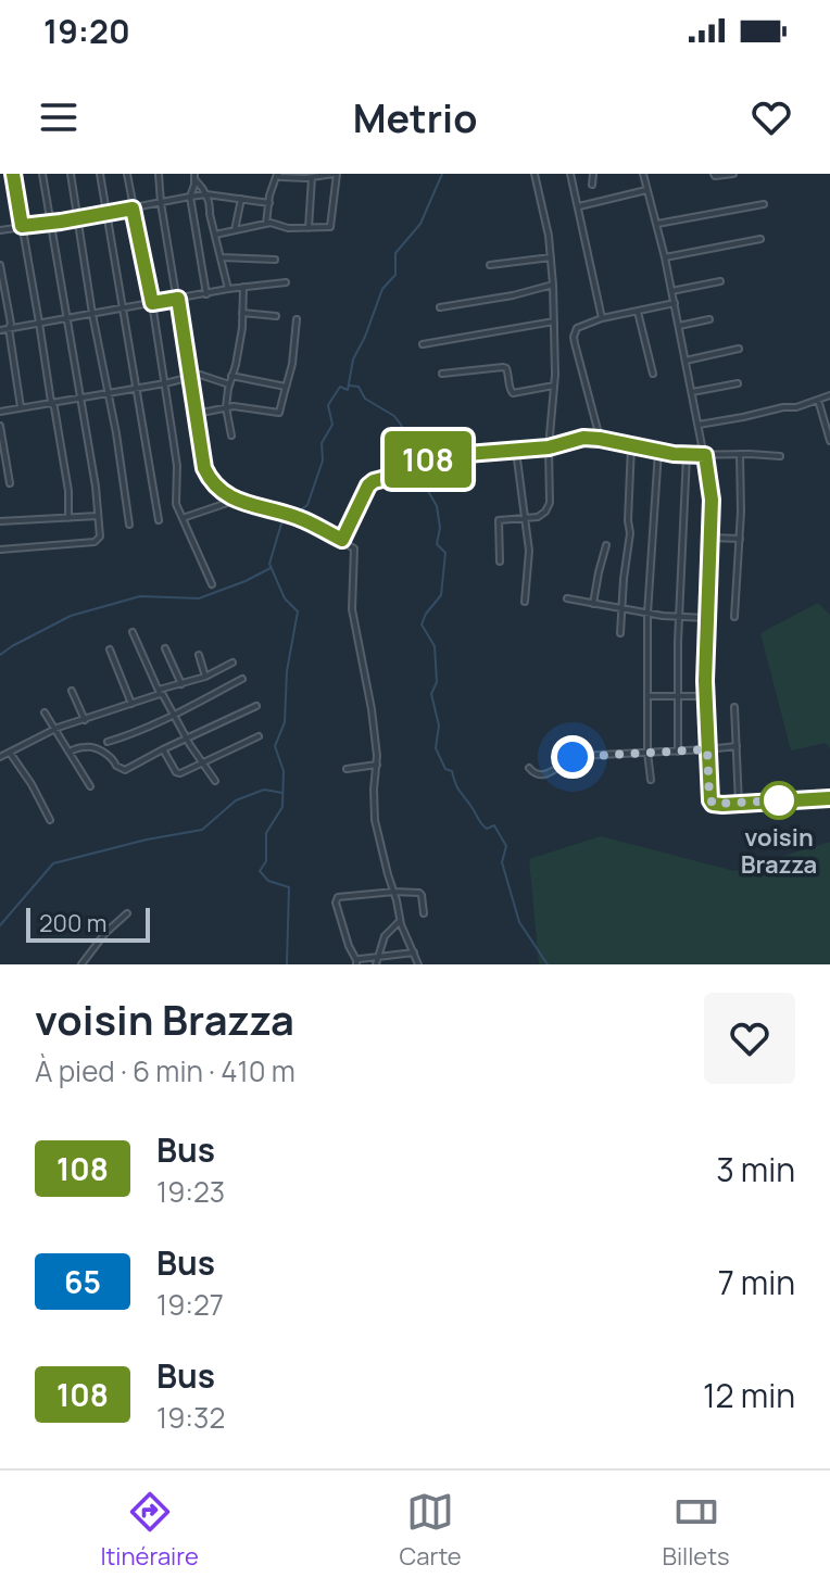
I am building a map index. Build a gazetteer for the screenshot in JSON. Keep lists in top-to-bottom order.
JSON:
{
  "places": ["voisin Brazza"],
  "lines": ["bus line 108"],
  "scale_bar": "200 m",
  "page": {
    "status": "19:20",
    "header": "Metrio",
    "on_map": "108",
    "scale": "200 m",
    "heading": ["voisin Brazza", "À pied · 6 min · 410 m"],
    "list": [
      {
        "mark": "108",
        "name": "Bus",
        "note": "19:23",
        "value": "3 min"
      },
      {
        "mark": "65",
        "name": "Bus",
        "note": "19:27",
        "value": "7 min"
      },
      {
        "mark": "108",
        "name": "Bus",
        "note": "19:32",
        "value": "12 min"
      }
    ],
    "tabs": ["Itinéraire", "Carte", "Billets"]
  }
}
